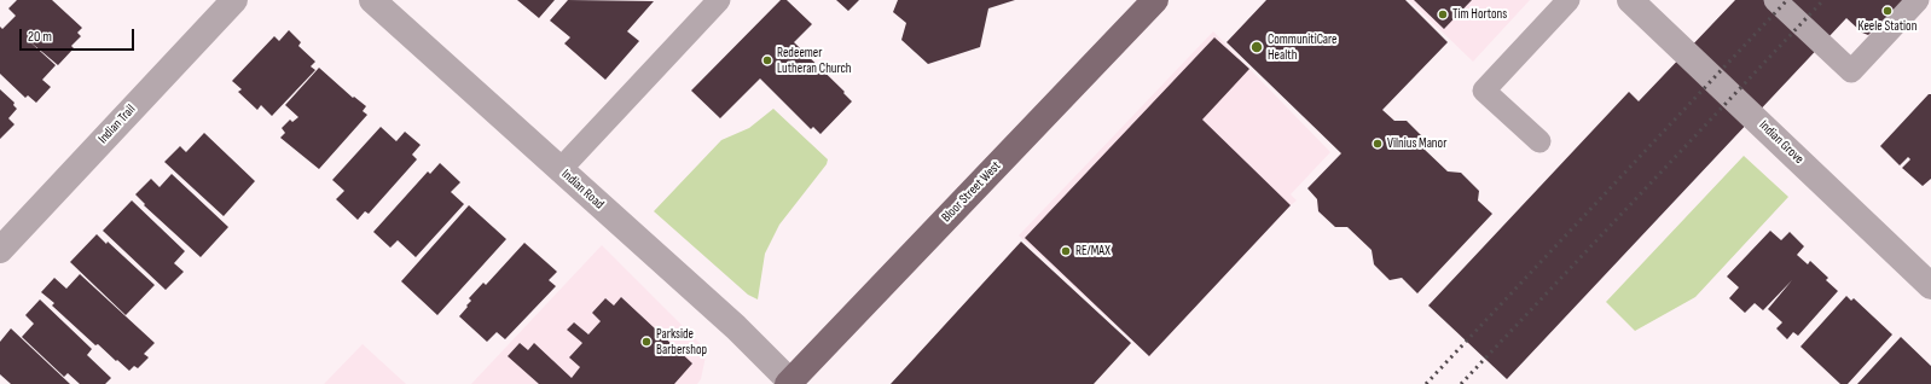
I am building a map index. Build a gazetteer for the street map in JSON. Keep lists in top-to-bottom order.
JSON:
{
  "streets": {
    "main road": ["Bloor Street West"],
    "street": ["Indian Trail", "Indian Grove", "Indian Road"]
  },
  "crossings": [
    ["Indian Road", "Bloor Street West"]
  ],
  "places": [
    "Keele Station",
    "Tim Hortons",
    "CommunitiCare Health",
    "Redeemer Lutheran Church",
    "Vilnius Manor",
    "RE/MAX",
    "Parkside Barbershop"
  ],
  "scale_bar": "20 m"
}
